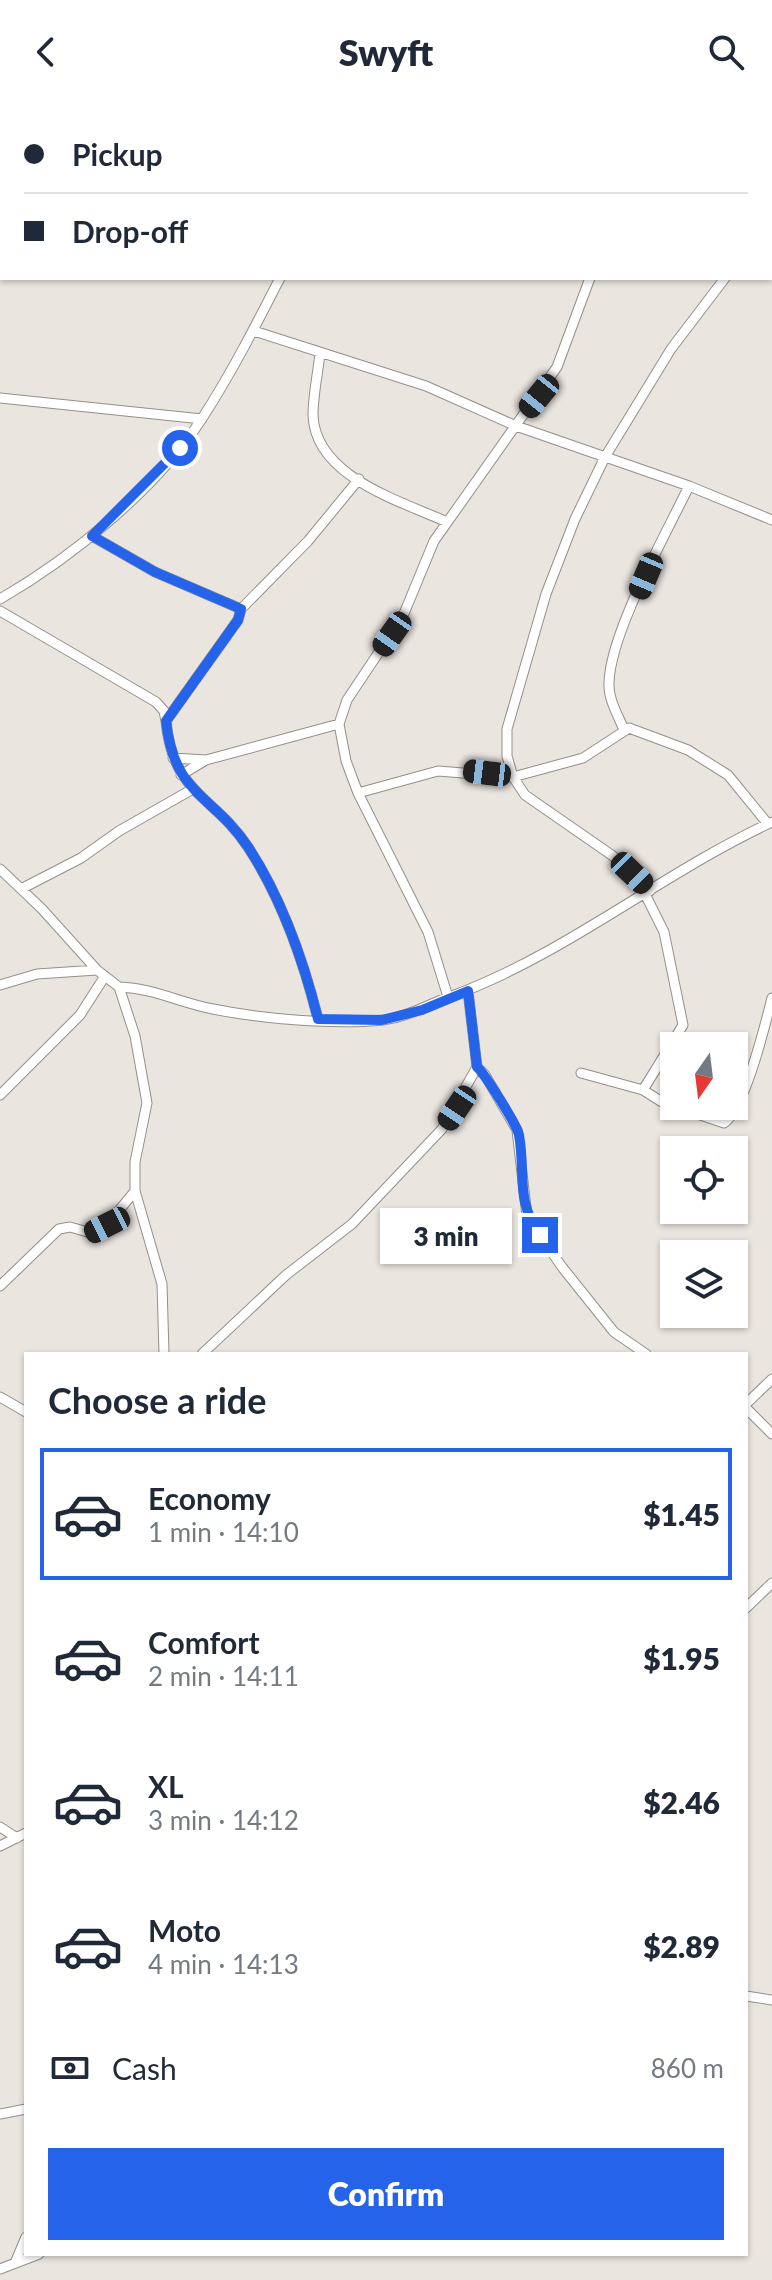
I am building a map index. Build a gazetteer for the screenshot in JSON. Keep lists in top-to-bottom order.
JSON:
{
  "north": "bottom",
  "page": {
    "header": "Swyft",
    "banner": ["Pickup", "Drop-off"],
    "bubble": "3 min",
    "heading": "Choose a ride",
    "list": [
      {
        "name": "Economy",
        "note": "1 min · 14:10",
        "value": "$1.45"
      },
      {
        "name": "Comfort",
        "note": "2 min · 14:11",
        "value": "$1.95"
      },
      {
        "name": "XL",
        "note": "3 min · 14:12",
        "value": "$2.46"
      },
      {
        "name": "Moto",
        "note": "4 min · 14:13",
        "value": "$2.89"
      }
    ],
    "pay": ["Cash", "860 m"],
    "buttons": "Confirm"
  }
}
